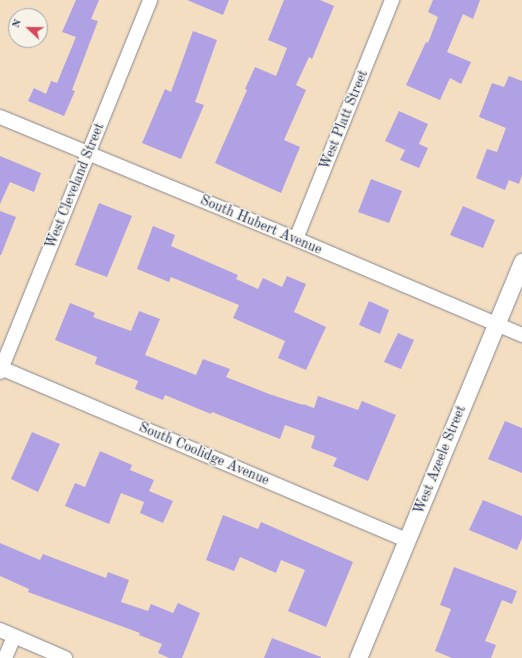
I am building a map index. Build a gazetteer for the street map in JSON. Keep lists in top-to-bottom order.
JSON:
{
  "streets": {
    "street": [
      "West Platt Street",
      "West Cleveland Street",
      "South Hubert Avenue",
      "South Coolidge Avenue",
      "West Azeele Street"
    ]
  },
  "crossings": [
    ["West Platt Street", "South Hubert Avenue"],
    ["West Cleveland Street", "South Hubert Avenue"],
    ["West Cleveland Street", "South Coolidge Avenue"],
    ["South Hubert Avenue", "West Azeele Street"],
    ["South Coolidge Avenue", "West Azeele Street"]
  ],
  "north": "left"
}
